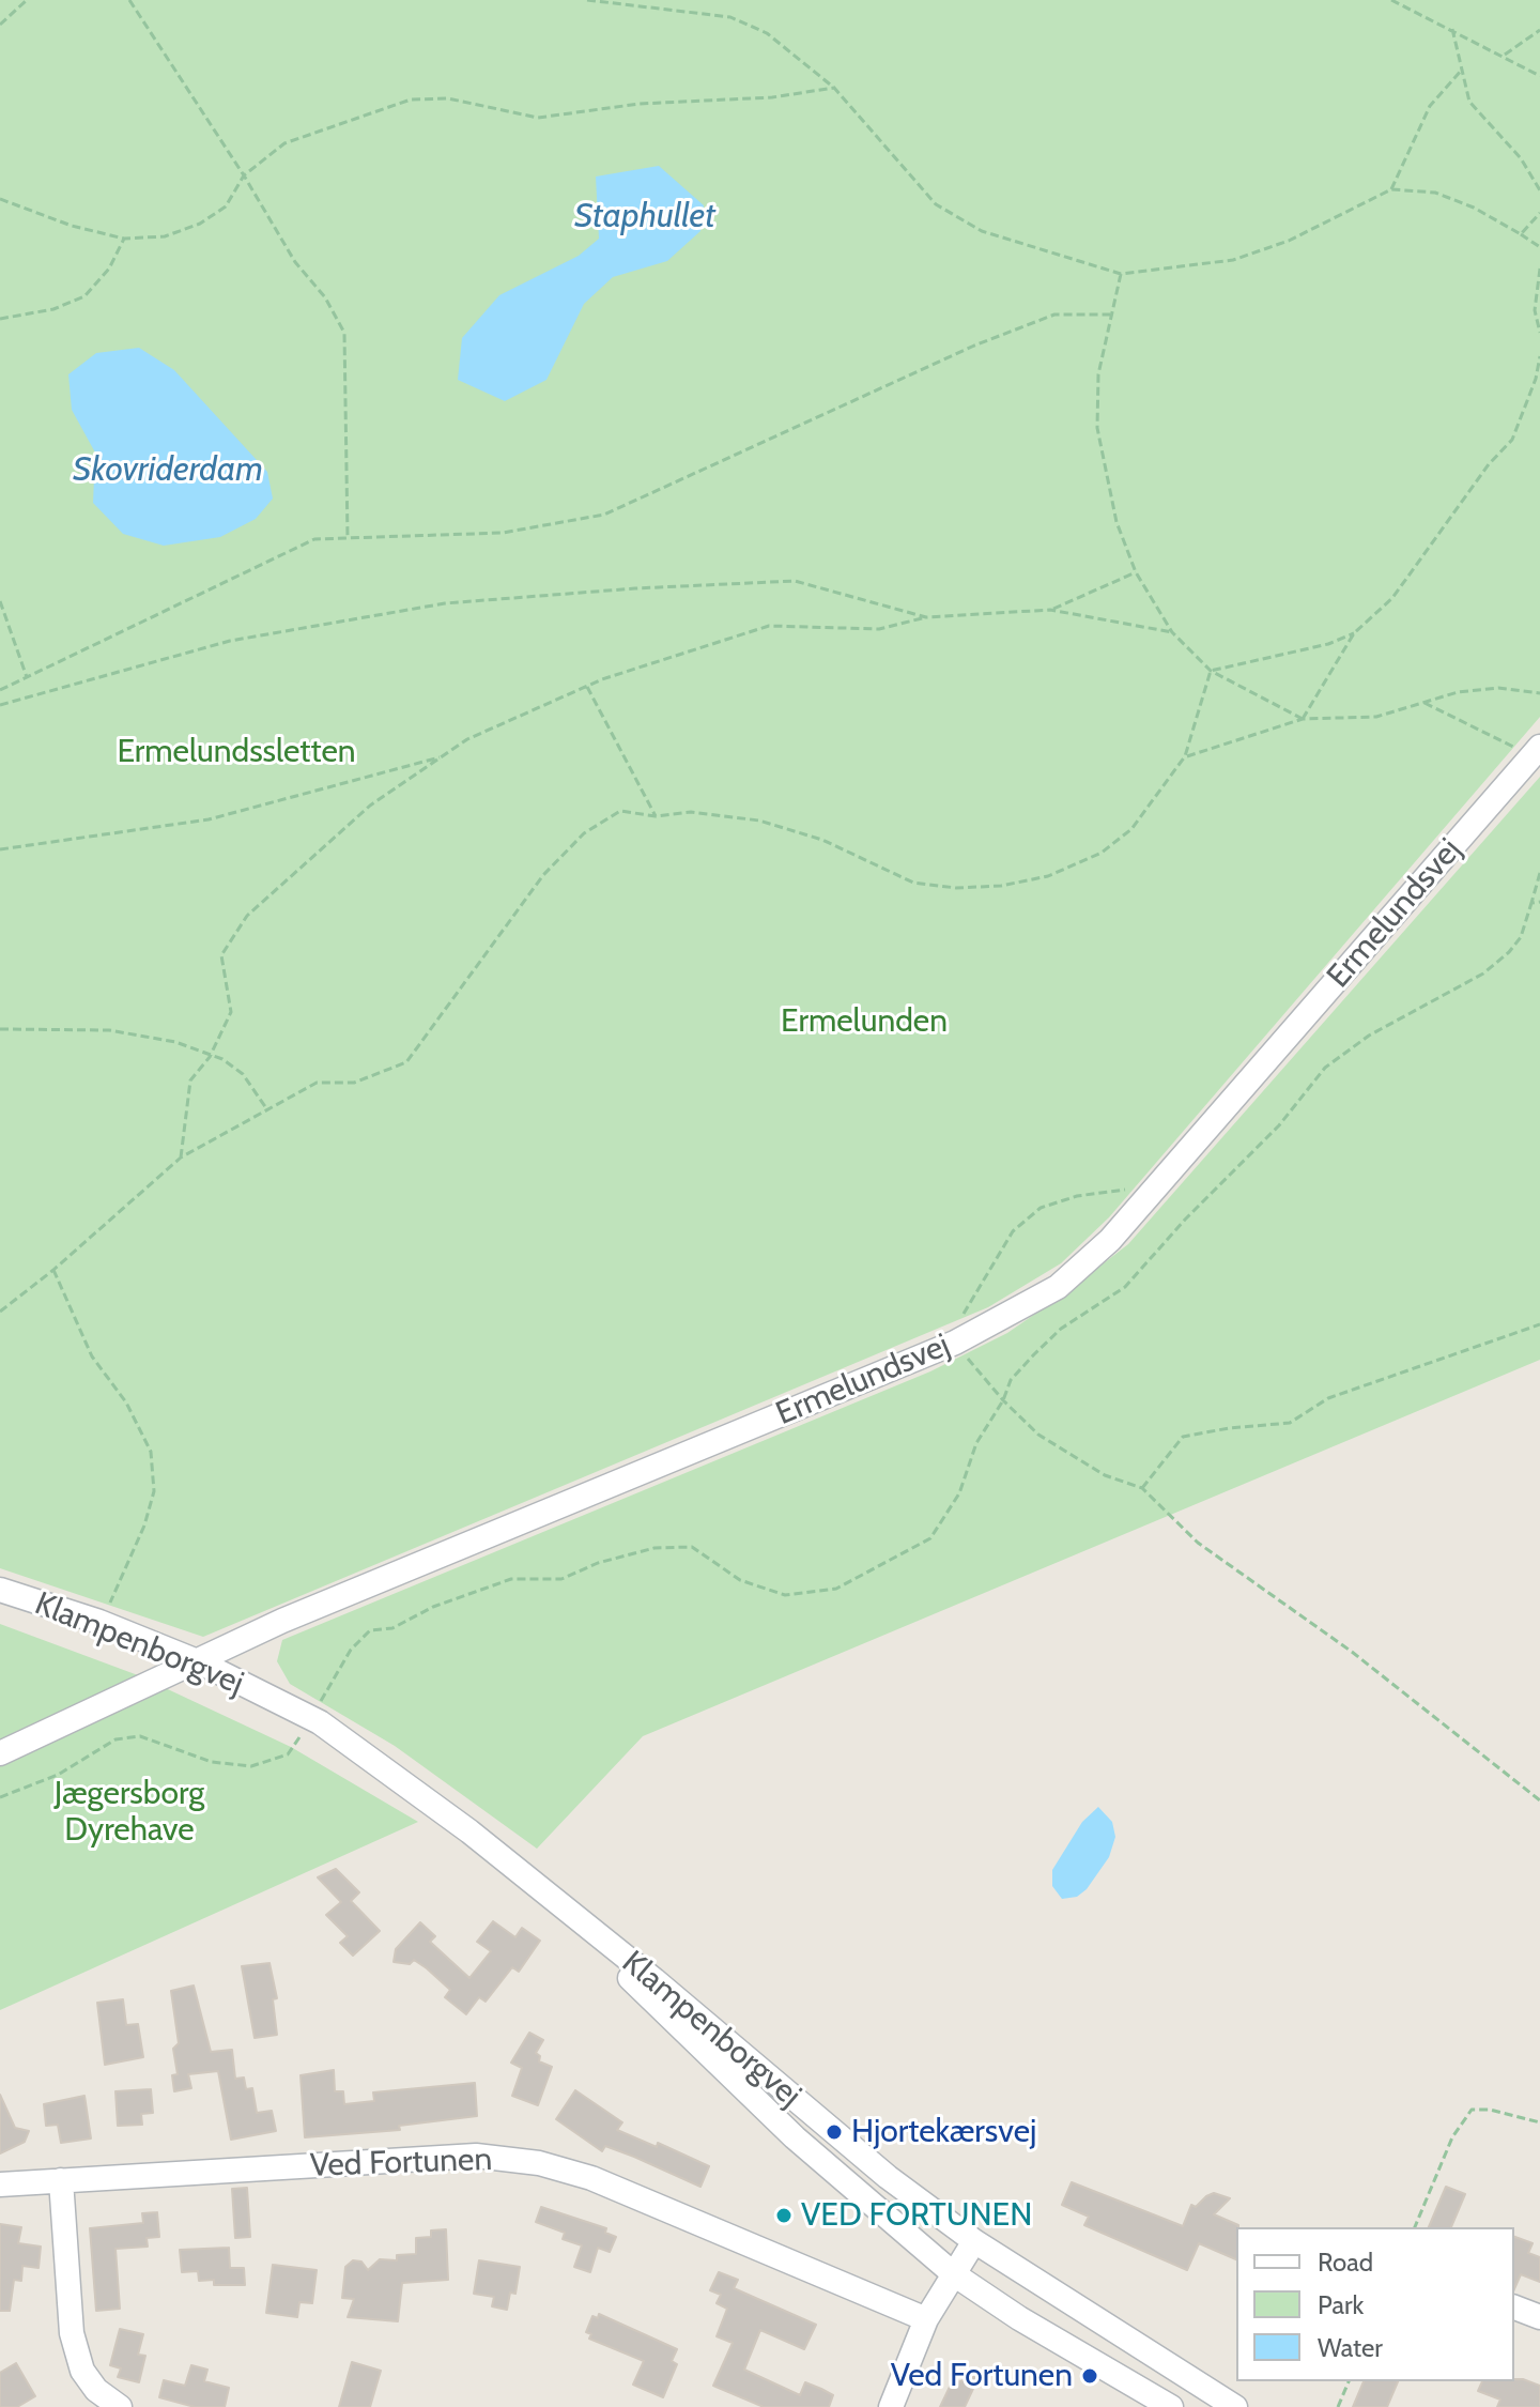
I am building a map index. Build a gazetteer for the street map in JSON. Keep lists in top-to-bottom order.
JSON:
{
  "streets": {
    "street": ["Ermelundsvej", "Klampenborgvej", "Ved Fortunen"]
  },
  "crossings": [
    ["Ermelundsvej", "Klampenborgvej"]
  ],
  "water": ["Staphullet", "Skovriderdam"],
  "parks": ["Ermelundssletten", "Ermelunden", "Jægersborg Dyrehave"],
  "places": ["Hjortekærsvej", "VED FORTUNEN", "Ved Fortunen"],
  "legend": ["Road", "Park", "Water"]
}
